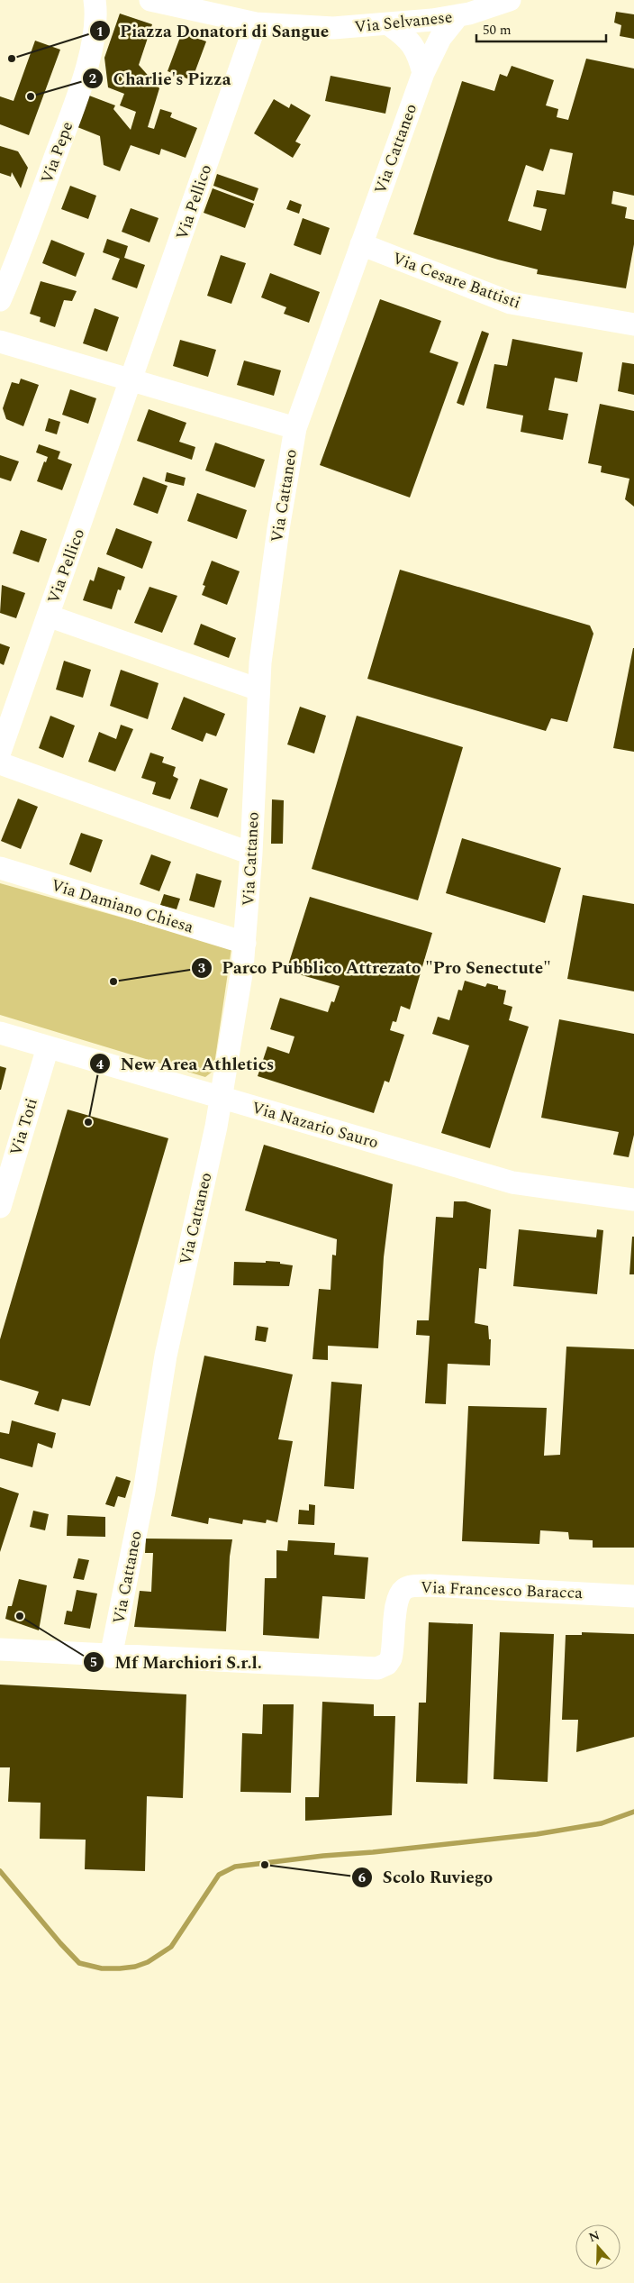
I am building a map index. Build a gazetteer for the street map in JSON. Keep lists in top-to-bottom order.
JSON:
{
  "streets": {
    "street": [
      "Via Selvanese",
      "Via Cattaneo",
      "Via Pepe",
      "Via Pellico",
      "Via Cesare Battisti",
      "Via Damiano Chiesa",
      "Via Nazario Sauro",
      "Via Toti",
      "Via Francesco Baracca"
    ]
  },
  "crossings": [
    ["Via Selvanese", "Via Cattaneo"],
    ["Via Selvanese", "Via Pellico"],
    ["Via Cattaneo", "Via Cesare Battisti"],
    ["Via Cattaneo", "Via Damiano Chiesa"],
    ["Via Cattaneo", "Via Nazario Sauro"],
    ["Via Cattaneo", "Via Francesco Baracca"],
    ["Via Nazario Sauro", "Via Toti"]
  ],
  "places": [
    "Piazza Donatori di Sangue",
    "Charlie's Pizza",
    "Parco Pubblico Attrezato \"Pro Senectute\"",
    "New Area Athletics",
    "Mf Marchiori S.r.l.",
    "Scolo Ruviego"
  ],
  "scale_bar": "50 m",
  "north": "top"
}
